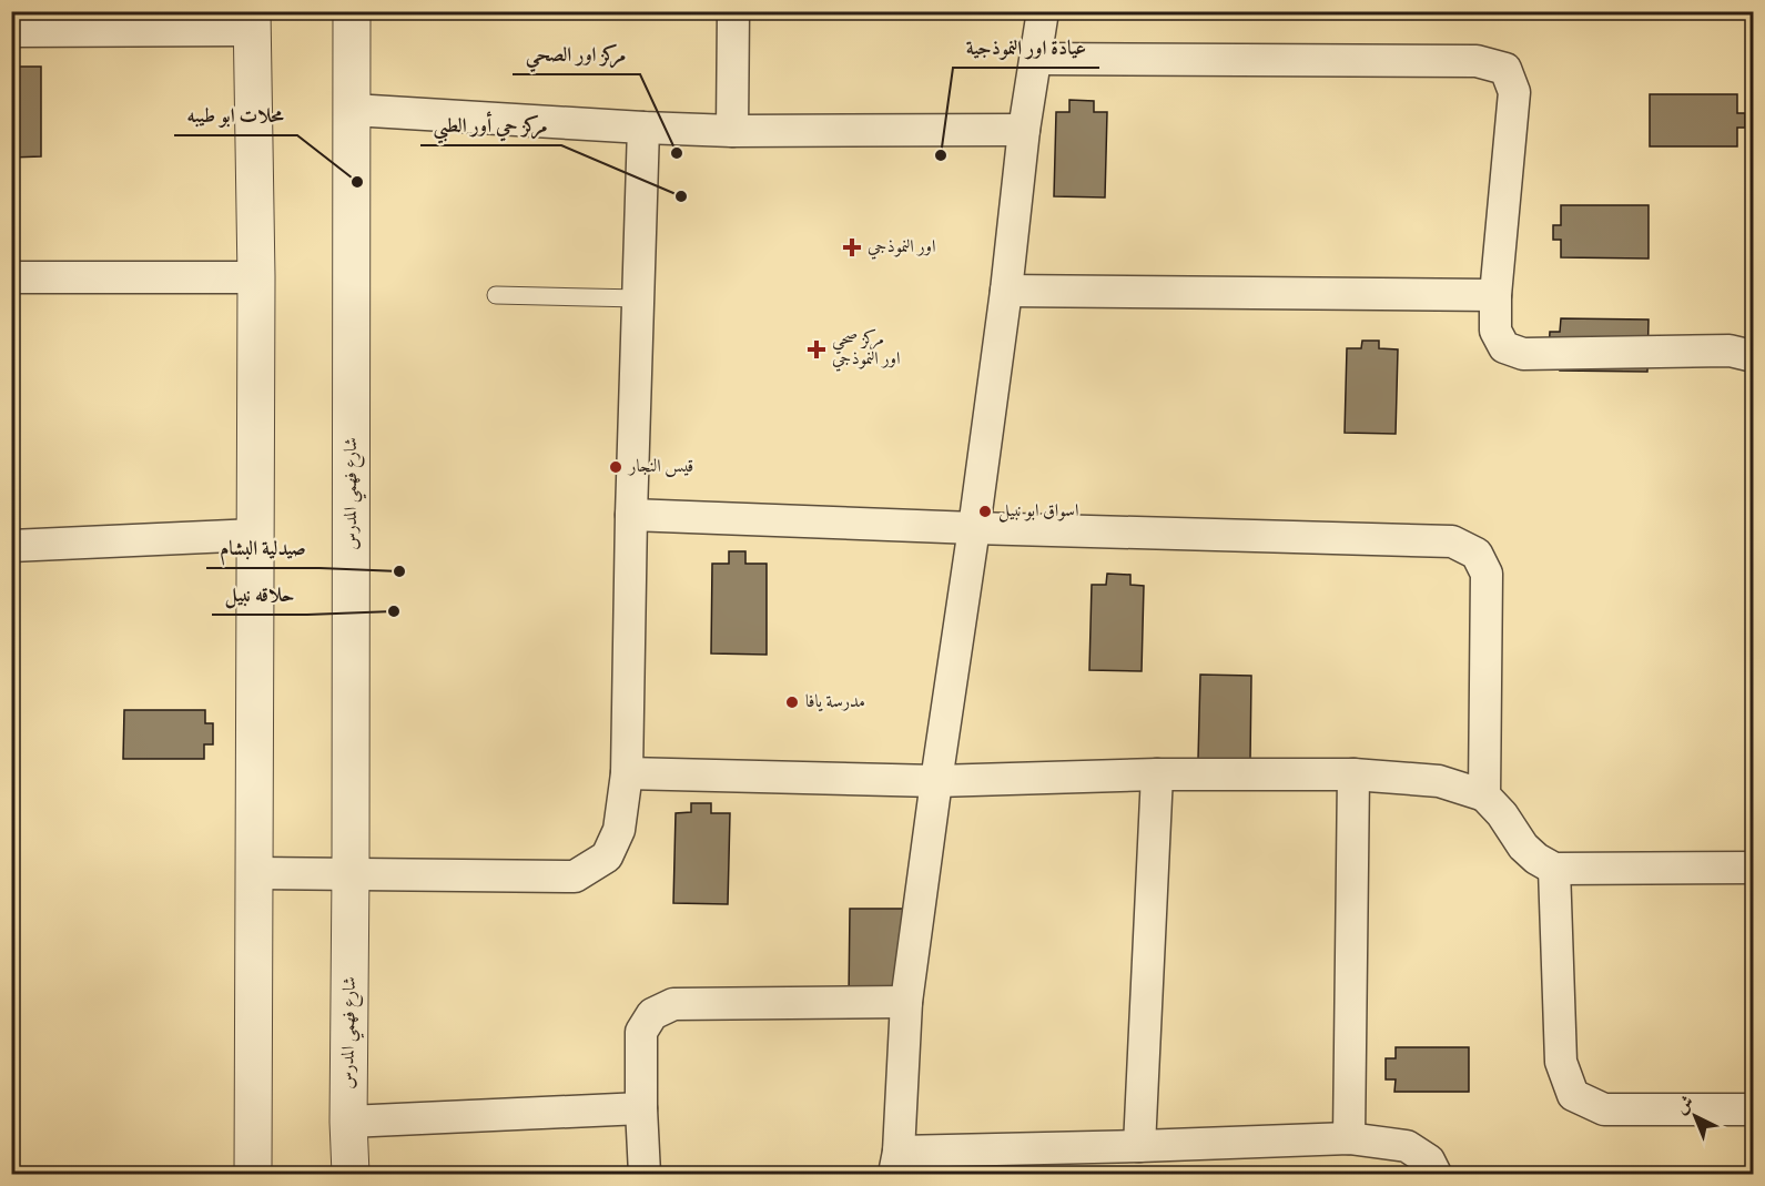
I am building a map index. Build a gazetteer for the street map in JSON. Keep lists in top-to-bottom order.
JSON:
{
  "streets": {
    "street": ["شارع فهمي المدرس"]
  },
  "places": {
    "other": [
      "مركز اور الصحي",
      "عيادة اور النموذجية",
      "محلات ابو طيبه",
      "مركز حي أور الطبي",
      "قيس النجار",
      "اسواق ابو نبيل",
      "صيدلية البشام",
      "حلاقه نبيل",
      "مدرسة يافا"
    ],
    "health": ["اور النموذجي", "مركز صحي اور النموذجي"]
  },
  "north": "top left"
}
